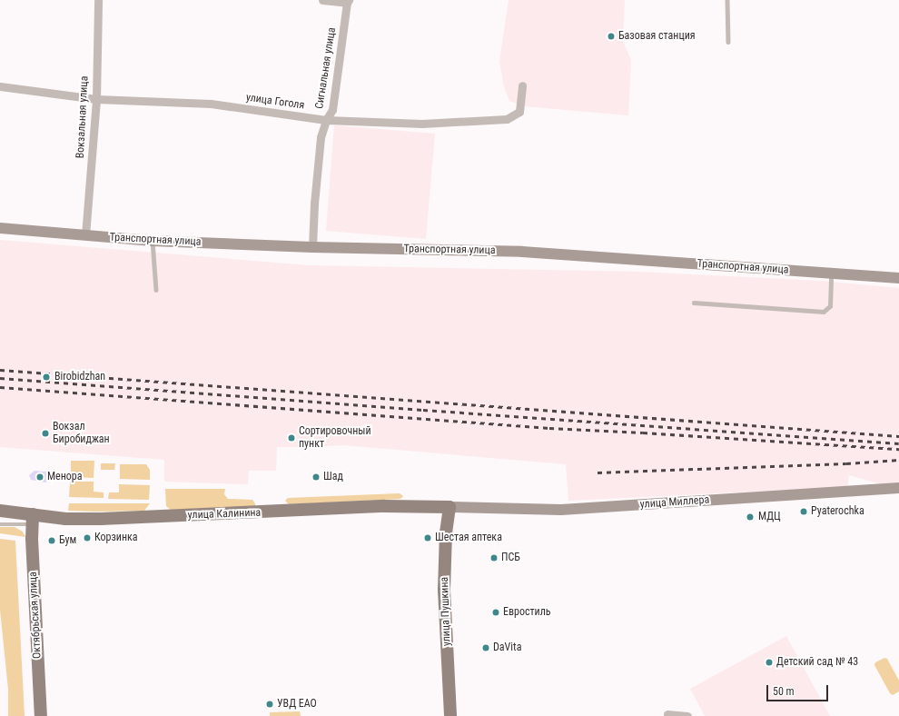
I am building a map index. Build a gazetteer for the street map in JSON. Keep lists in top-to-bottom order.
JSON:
{
  "streets": {
    "main road": [
      "Транспортная улица",
      "улица Миллера",
      "улица Калинина",
      "улица Пушкина",
      "Октябрьская улица"
    ],
    "street": ["Сигнальная улица", "улица Гоголя", "Вокзальная улица"]
  },
  "crossings": [
    ["Сигнальная улица", "улица Гоголя"],
    ["Сигнальная улица", "Транспортная улица"],
    ["улица Гоголя", "Вокзальная улица"],
    ["Вокзальная улица", "Транспортная улица"],
    ["улица Миллера", "улица Калинина"],
    ["улица Миллера", "улица Пушкина"],
    ["улица Калинина", "улица Пушкина"],
    ["улица Калинина", "Октябрьская улица"]
  ],
  "places": [
    "Базовая станция",
    "Birobidzhan",
    "Вокзал Биробиджан",
    "Сортировочный пункт",
    "Менора",
    "Шад",
    "Pyaterochka",
    "МДЦ",
    "Корзинка",
    "Шестая аптека",
    "Бум",
    "ПСБ",
    "Евростиль",
    "DaVita",
    "Детский сад № 43",
    "УВД ЕАО"
  ],
  "scale_bar": "50 m"
}
